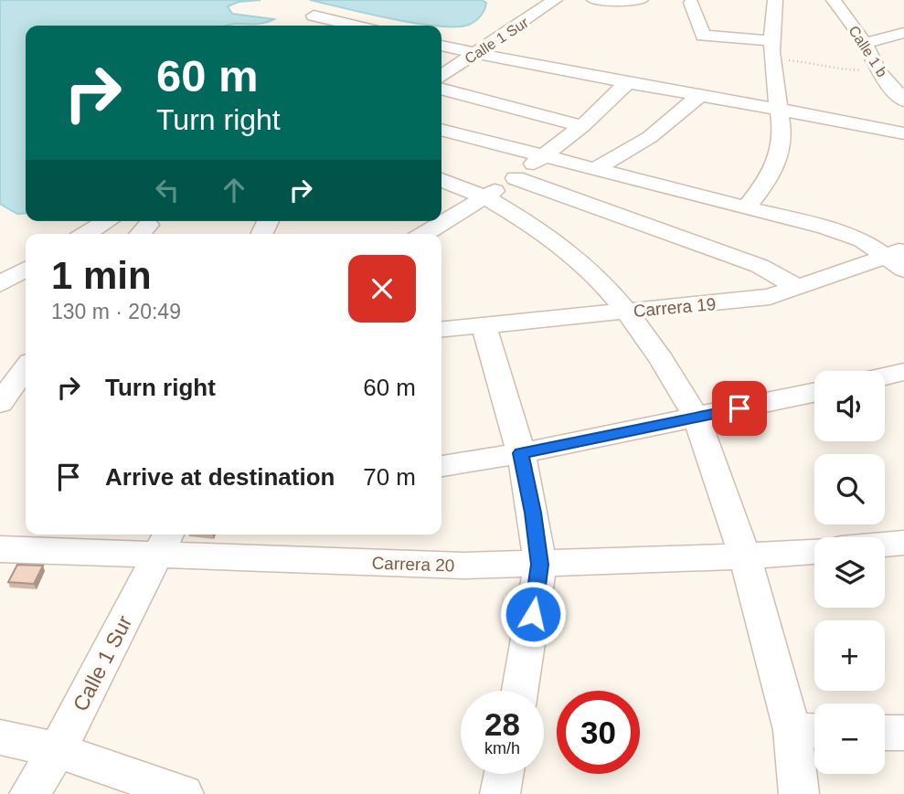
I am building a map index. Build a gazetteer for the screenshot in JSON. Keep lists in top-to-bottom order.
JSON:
{
  "streets": {
    "street": [
      "Calle 1 Sur",
      "Calle 1 b",
      "Carrera 19",
      "Carrera 20"
    ]
  },
  "crossings": [
    ["Calle 1 Sur", "Carrera 20"]
  ],
  "page": {
    "turn": ["60 m", "Turn right"],
    "heading": ["1 min", "130 m · 20:49"],
    "list": [
      {
        "name": "Turn right",
        "value": "60 m"
      },
      {
        "name": "Arrive at destination",
        "value": "70 m"
      }
    ],
    "map_buttons": ["+", "−"],
    "speed": "28 km/h",
    "limit": "30"
  }
}
